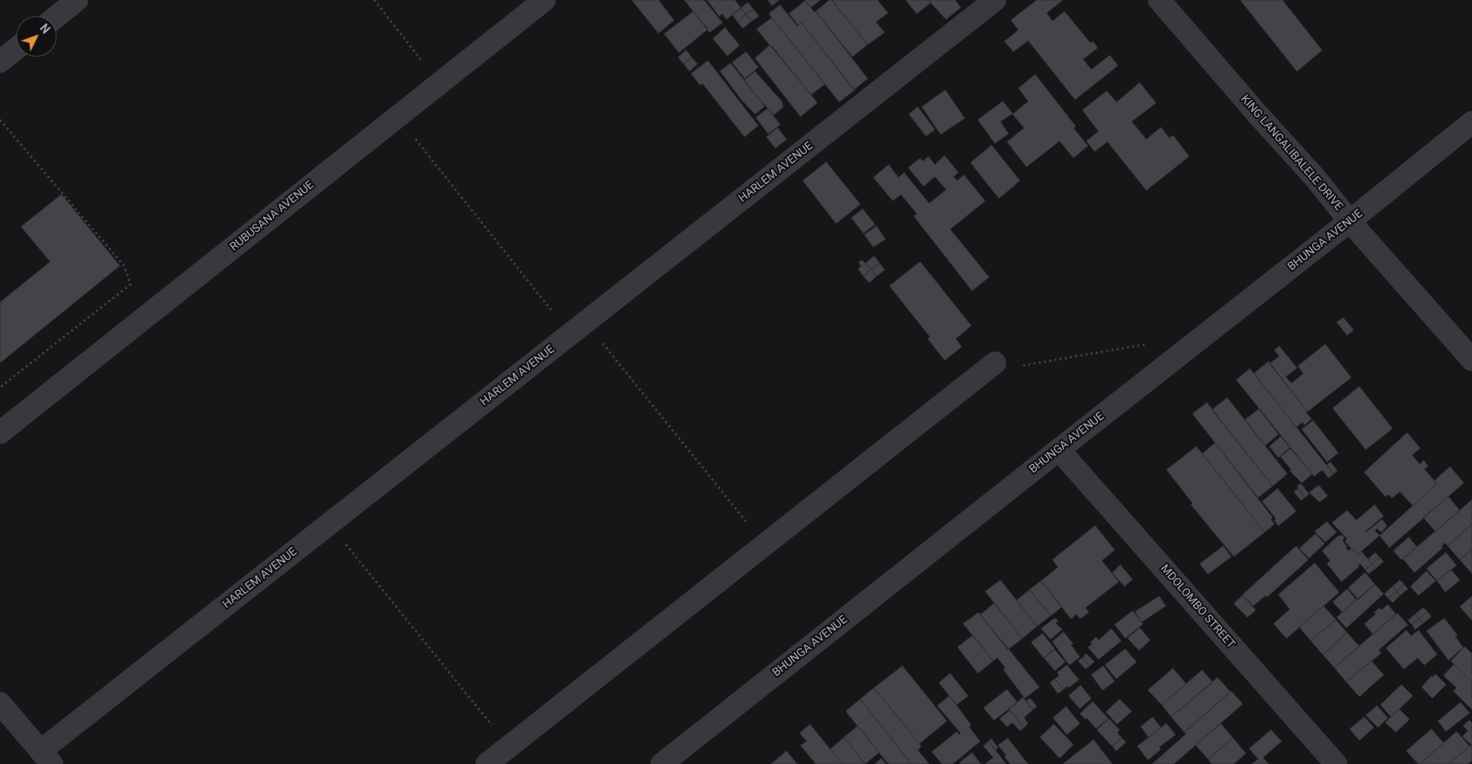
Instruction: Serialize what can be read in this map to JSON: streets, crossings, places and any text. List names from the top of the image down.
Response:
{
  "streets": {
    "street": [
      "KING LANGALIBALELE DRIVE",
      "HARLEM AVENUE",
      "RUBUSANA AVENUE",
      "BHUNGA AVENUE",
      "MDOLOMBO STREET"
    ]
  },
  "crossings": [
    ["KING LANGALIBALELE DRIVE", "BHUNGA AVENUE"],
    ["BHUNGA AVENUE", "MDOLOMBO STREET"]
  ],
  "north": "top right"
}
